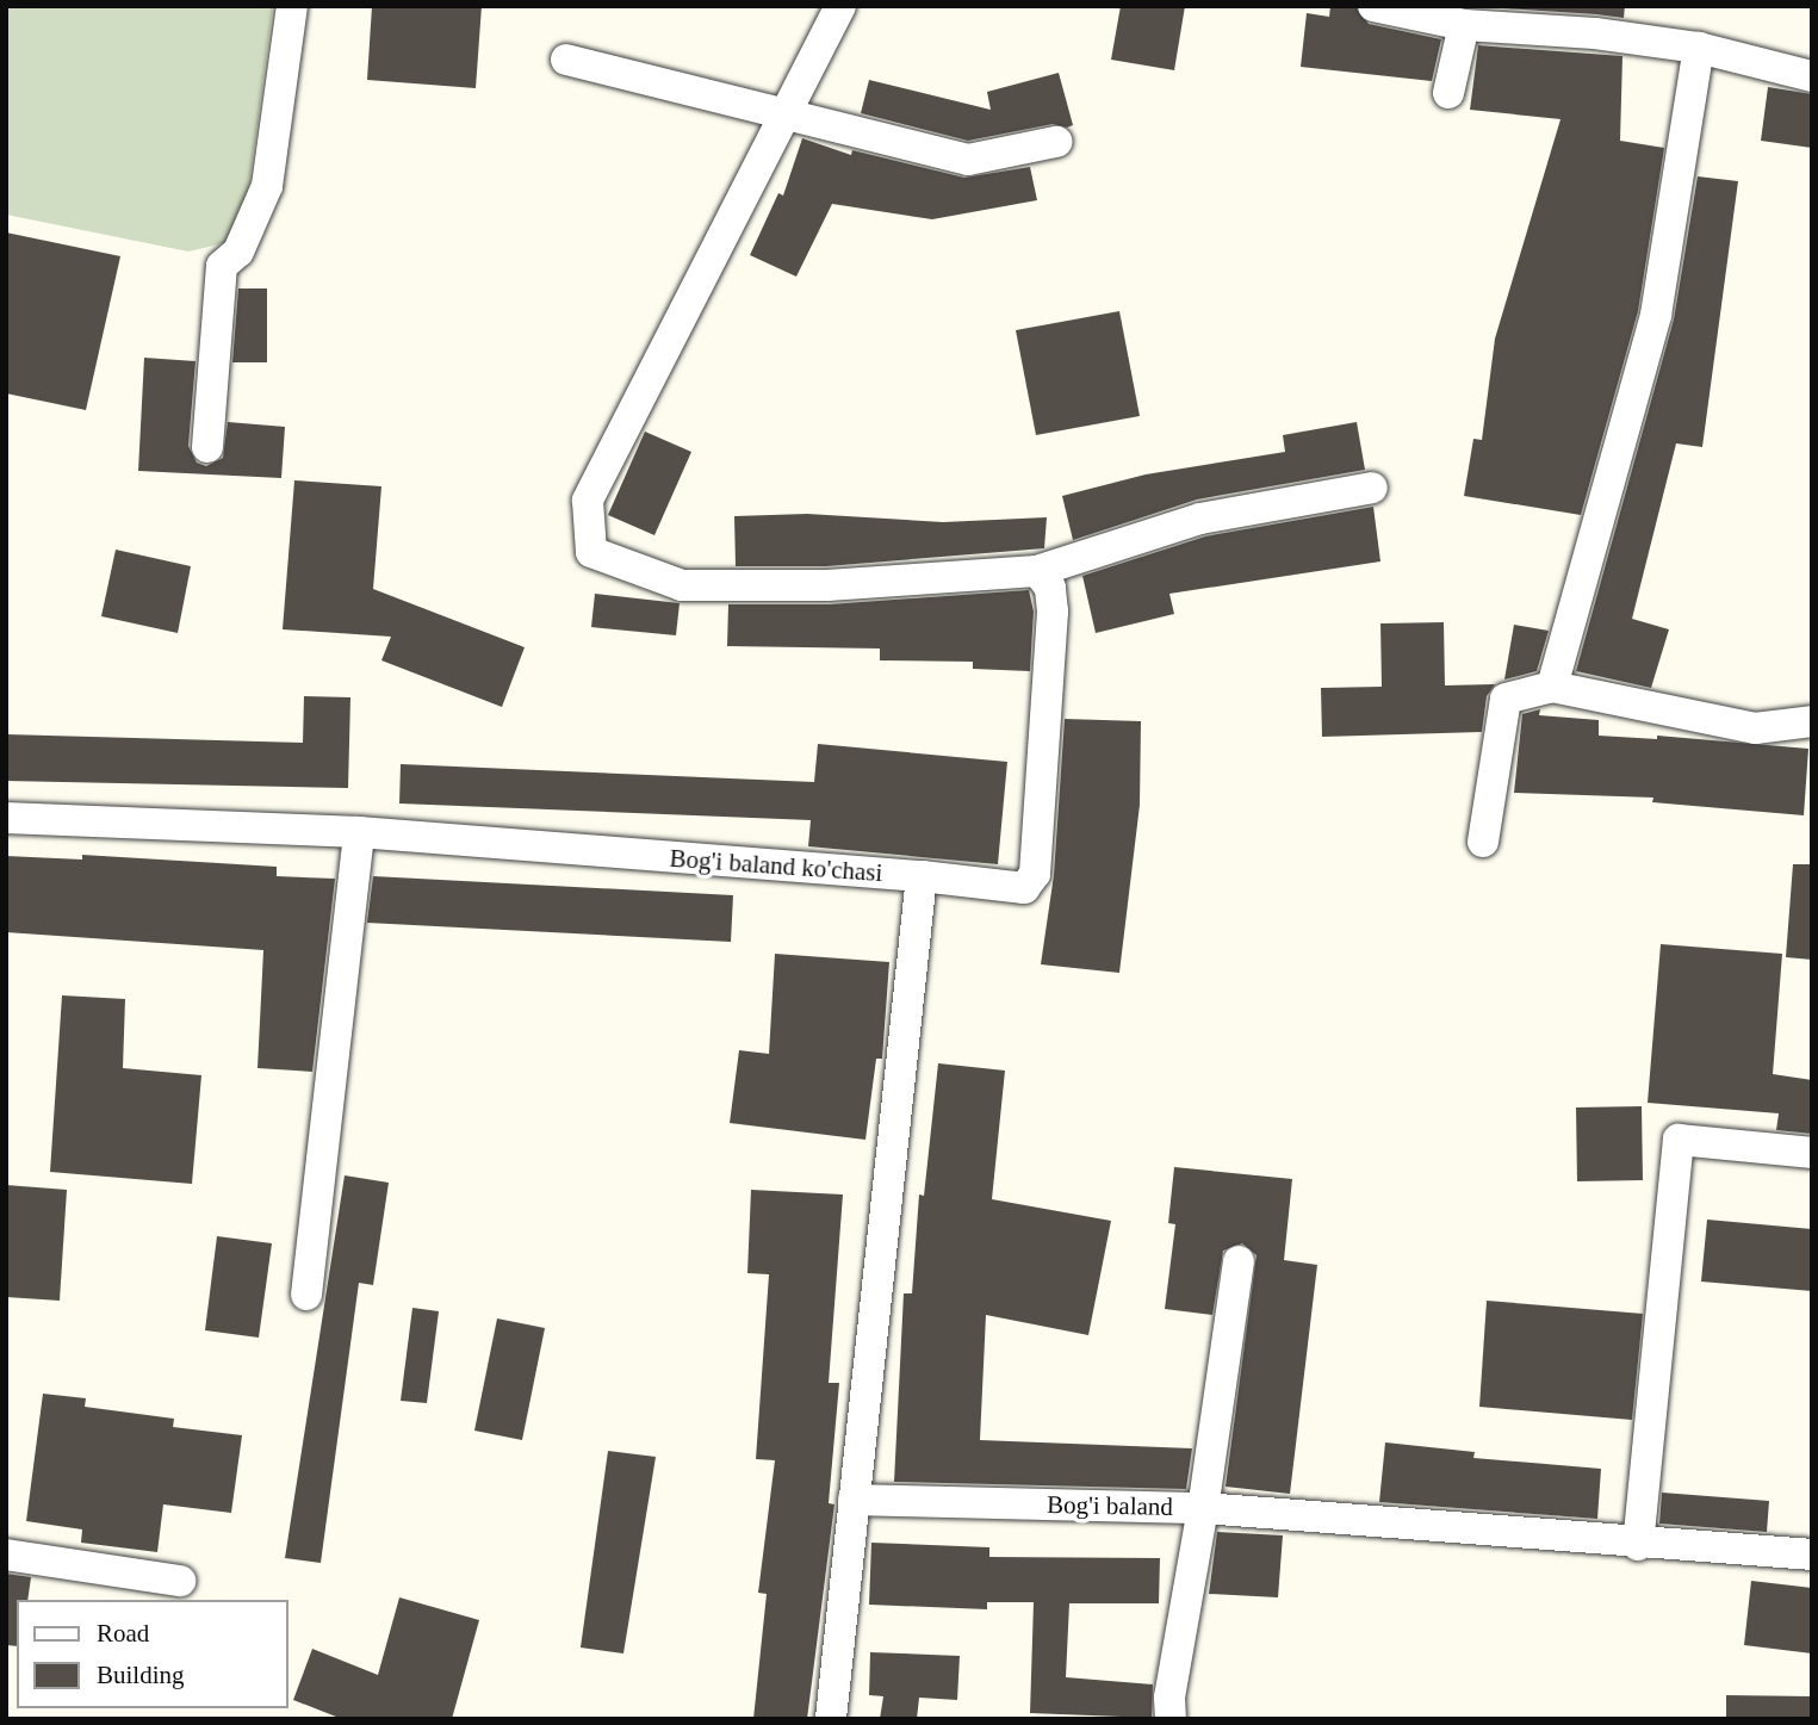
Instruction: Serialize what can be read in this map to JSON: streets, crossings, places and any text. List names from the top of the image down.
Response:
{
  "streets": {
    "street": ["Bog'i baland ko'chasi", "Bog'i baland"]
  },
  "legend": ["Road", "Building"]
}
